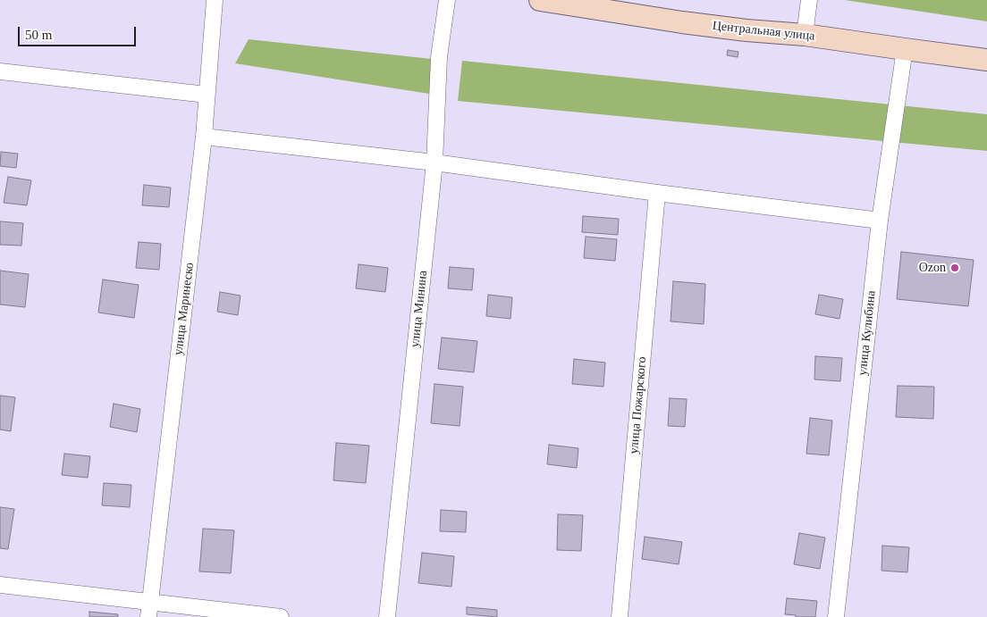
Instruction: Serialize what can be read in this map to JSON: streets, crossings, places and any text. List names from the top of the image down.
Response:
{
  "streets": {
    "main road": ["Центральная улица"],
    "street": [
      "улица Маринеско",
      "улица Минина",
      "улица Кулибина",
      "улица Пожарского"
    ]
  },
  "crossings": [
    ["Центральная улица", "улица Кулибина"]
  ],
  "places": ["Ozon"],
  "scale_bar": "50 m"
}
